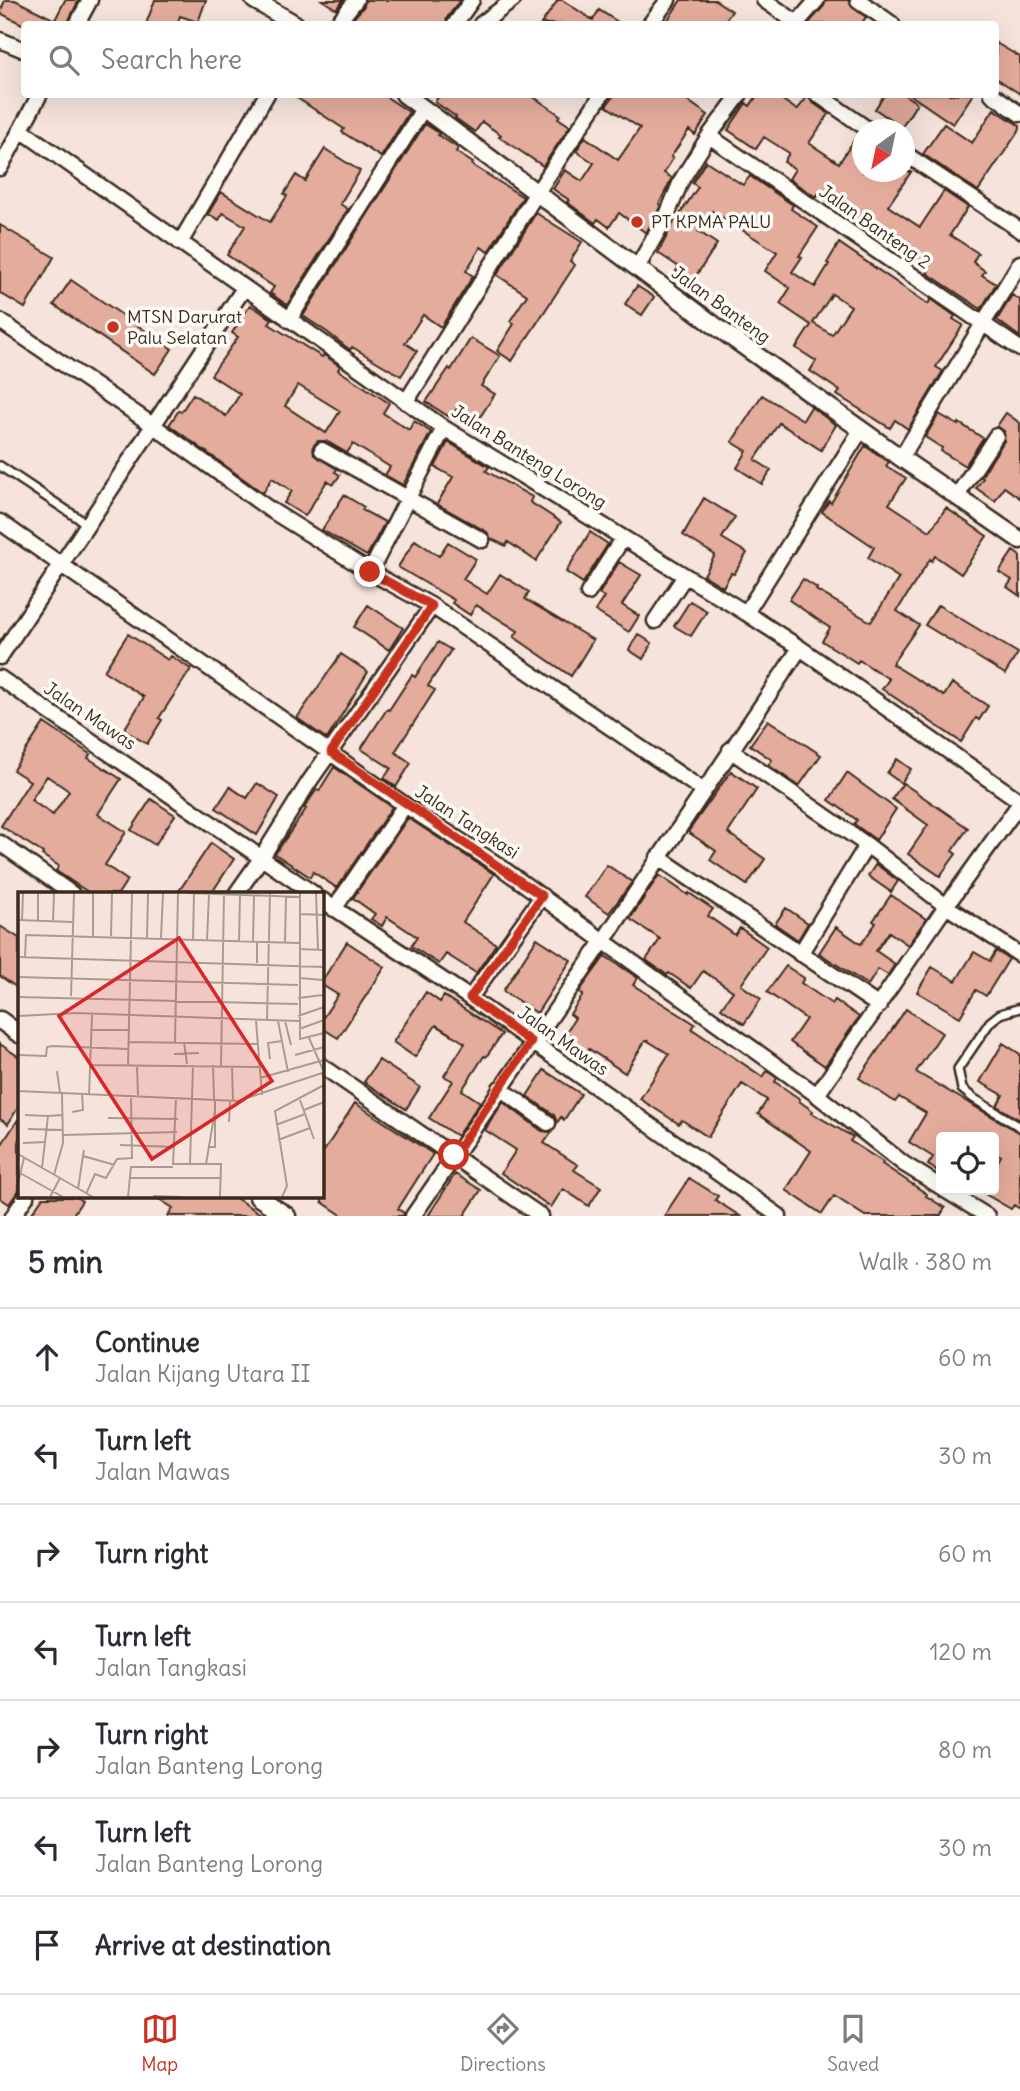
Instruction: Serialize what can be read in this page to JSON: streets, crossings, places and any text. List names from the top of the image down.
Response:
{
  "streets": {
    "street": [
      "Jalan Banteng 2",
      "Jalan Banteng",
      "Jalan Banteng Lorong",
      "Jalan Mawas",
      "Jalan Tangkasi"
    ]
  },
  "crossings": [
    ["Jalan Banteng Lorong", "Jalan Tangkasi"]
  ],
  "places": ["PT KPMA PALU", "MTSN Darurat Palu Selatan"],
  "north": "bottom left",
  "page": {
    "search": "Search here",
    "heading": ["5 min", "Walk · 380 m"],
    "list": [
      ["Continue", "Jalan Kijang Utara II", "60 m"],
      ["Turn left", "Jalan Mawas", "30 m"],
      ["Turn right", "60 m"],
      ["Turn left", "Jalan Tangkasi", "120 m"],
      ["Turn right", "Jalan Banteng Lorong", "80 m"],
      ["Turn left", "Jalan Banteng Lorong", "30 m"],
      "Arrive at destination"
    ],
    "nav": ["Map", "Directions", "Saved"]
  }
}
